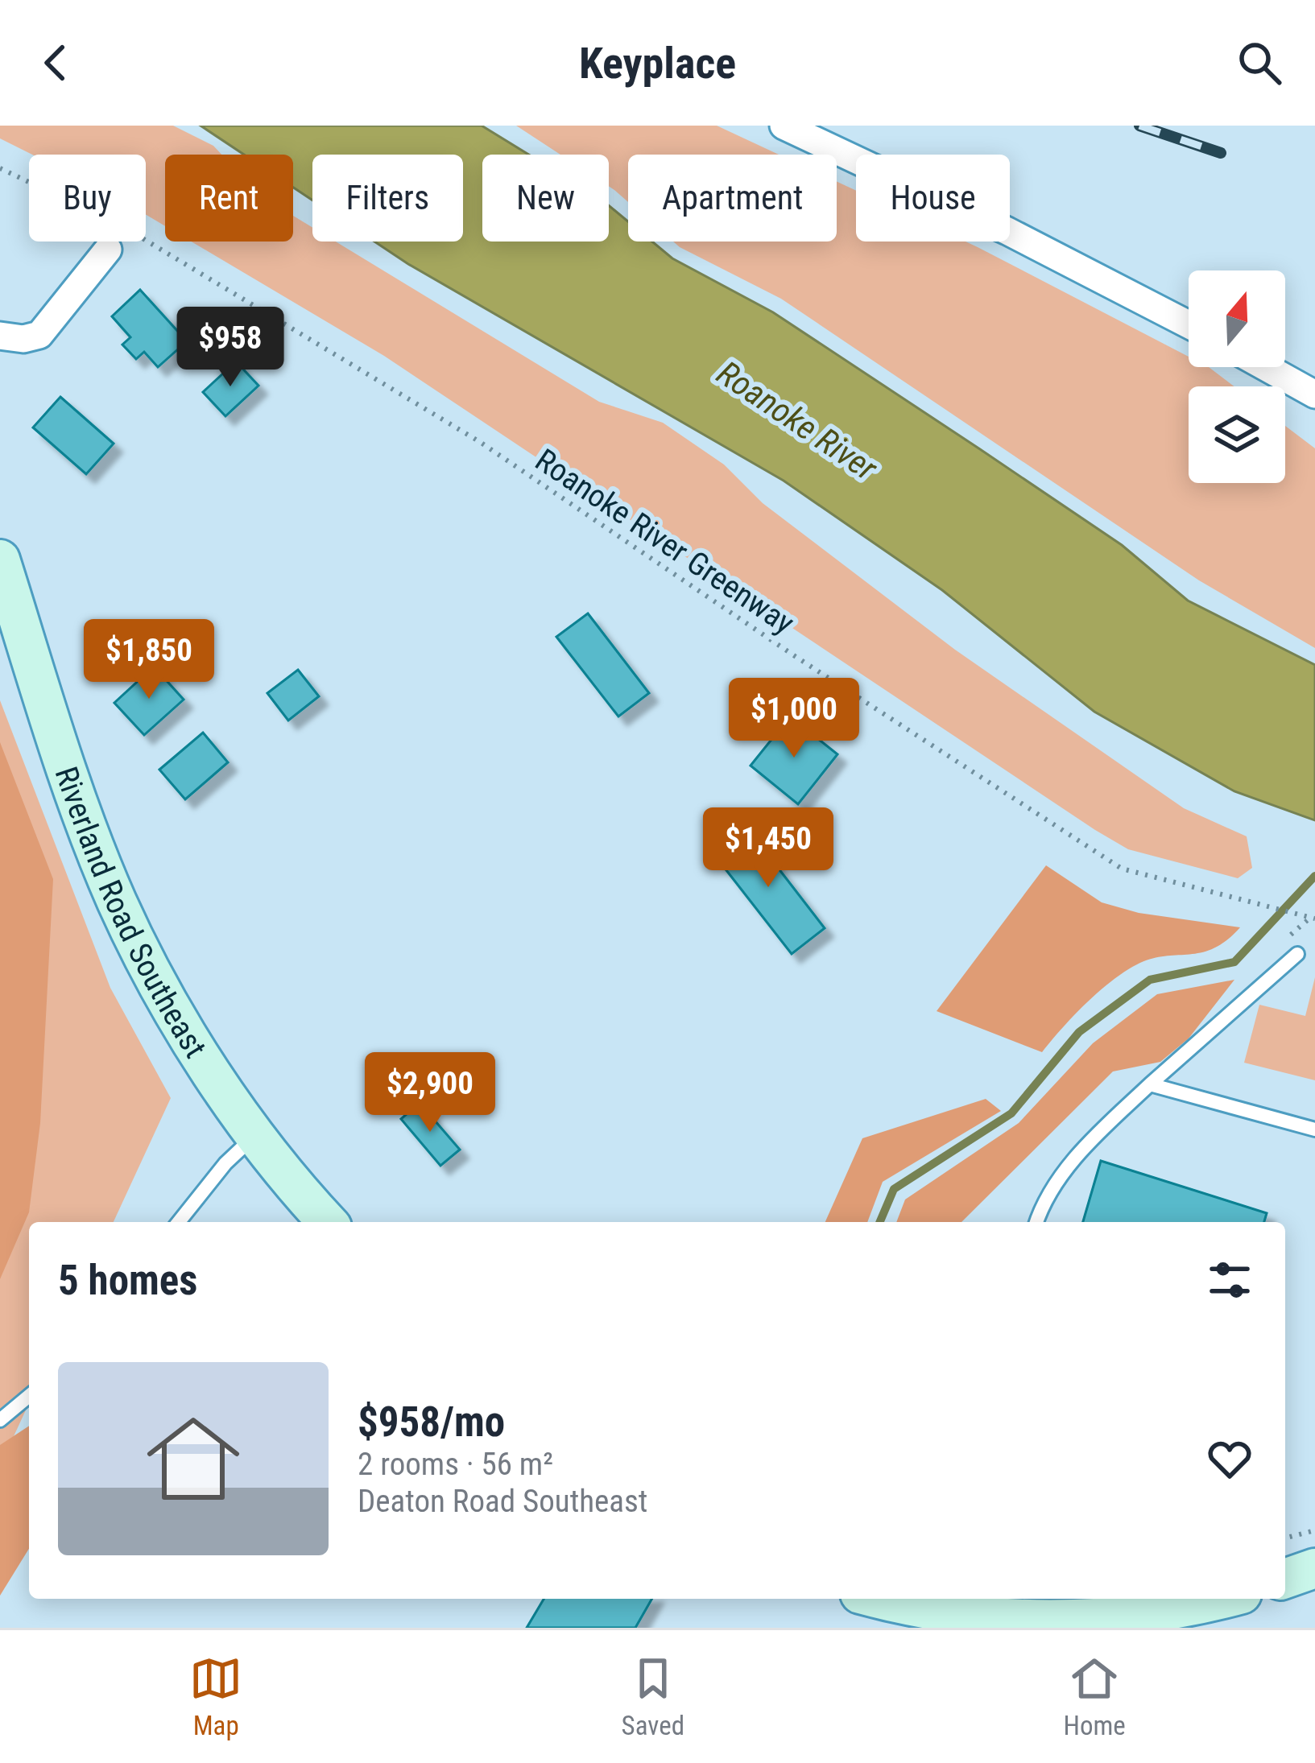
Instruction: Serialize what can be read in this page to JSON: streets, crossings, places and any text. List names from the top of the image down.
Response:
{
  "streets": {
    "main road": ["Riverland Road Southeast"],
    "path": ["Roanoke River Greenway"]
  },
  "water": ["Roanoke River"],
  "north": "top",
  "page": {
    "header": "Keyplace",
    "chip": [
      "Buy",
      "Rent",
      "Filters",
      "New",
      "Apartment",
      "House"
    ],
    "price": [
      "$958",
      "$1,850",
      "$1,000",
      "$1,450",
      "$2,900"
    ],
    "heading": "5 homes",
    "list": [
      {
        "name": "$958/mo",
        "note": "2 rooms · 56 m² · Deaton Road Southeast"
      }
    ],
    "tabs": ["Map", "Saved", "Home"]
  }
}
